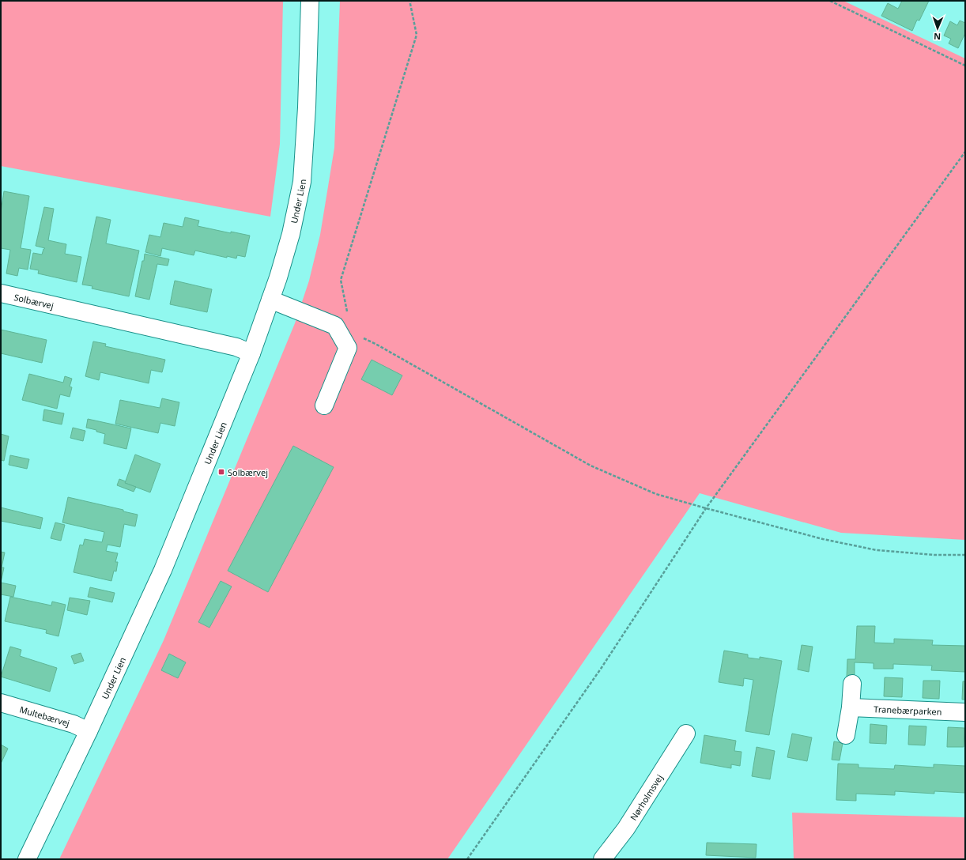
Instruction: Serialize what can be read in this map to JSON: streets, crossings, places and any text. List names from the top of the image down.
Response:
{
  "streets": {
    "street": [
      "Under Lien",
      "Solbærvej",
      "Tranebærparken",
      "Multebærvej",
      "Nørholmsvej"
    ]
  },
  "crossings": [
    ["Under Lien", "Solbærvej"],
    ["Under Lien", "Multebærvej"]
  ],
  "places": {
    "transit": ["Solbærvej"]
  },
  "north": "bottom"
}
